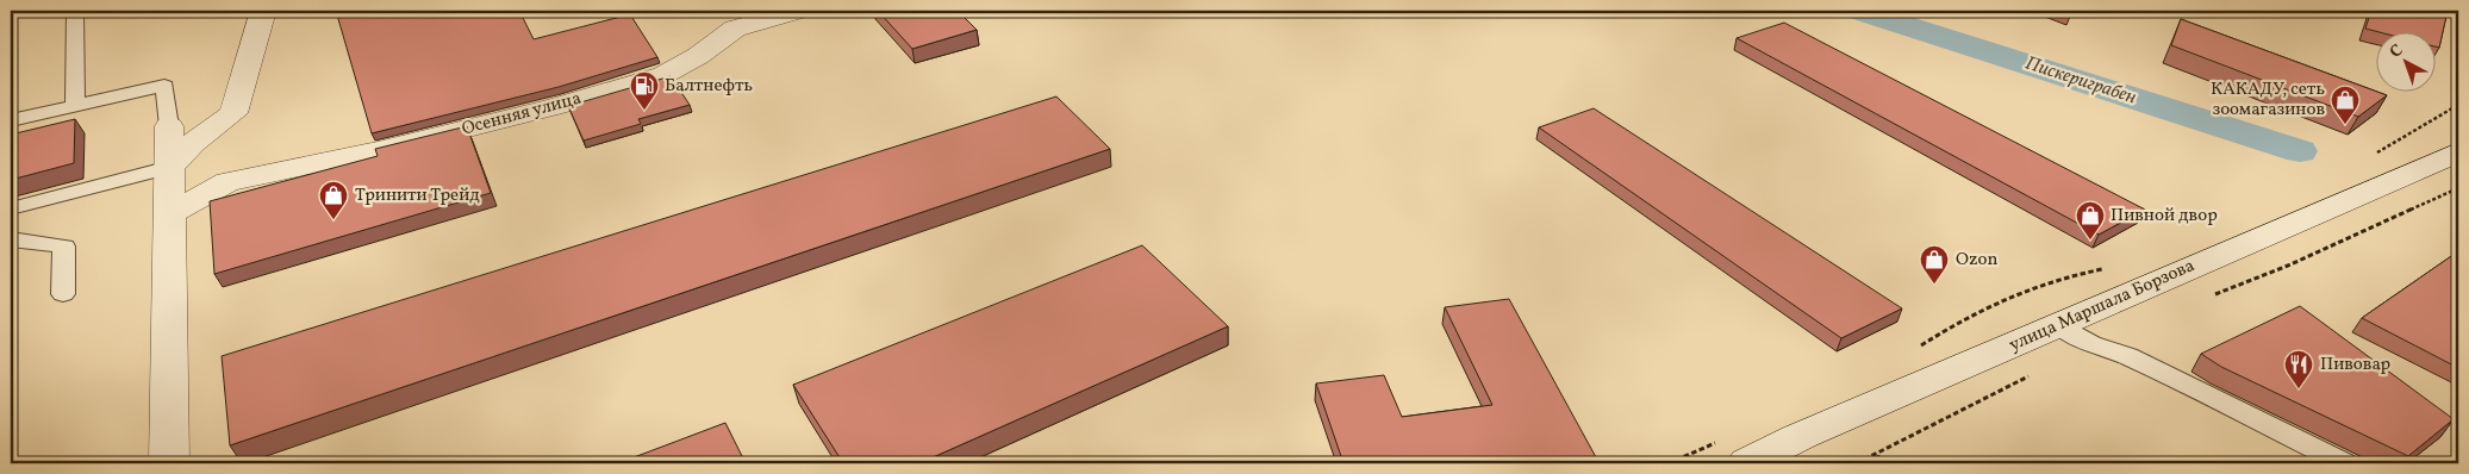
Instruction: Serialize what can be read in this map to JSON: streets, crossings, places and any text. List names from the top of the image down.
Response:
{
  "streets": {
    "street": ["Осенняя улица", "улица Маршала Борзова"]
  },
  "water": ["Пискериграбен"],
  "places": {
    "fuel station": ["Балтнефть"],
    "shop": [
      "КАКАДУ, сеть зоомагазинов",
      "Тринити Трейд",
      "Пивной двор",
      "Ozon"
    ],
    "restaurant": ["Пивовар"]
  },
  "north": "top left"
}
